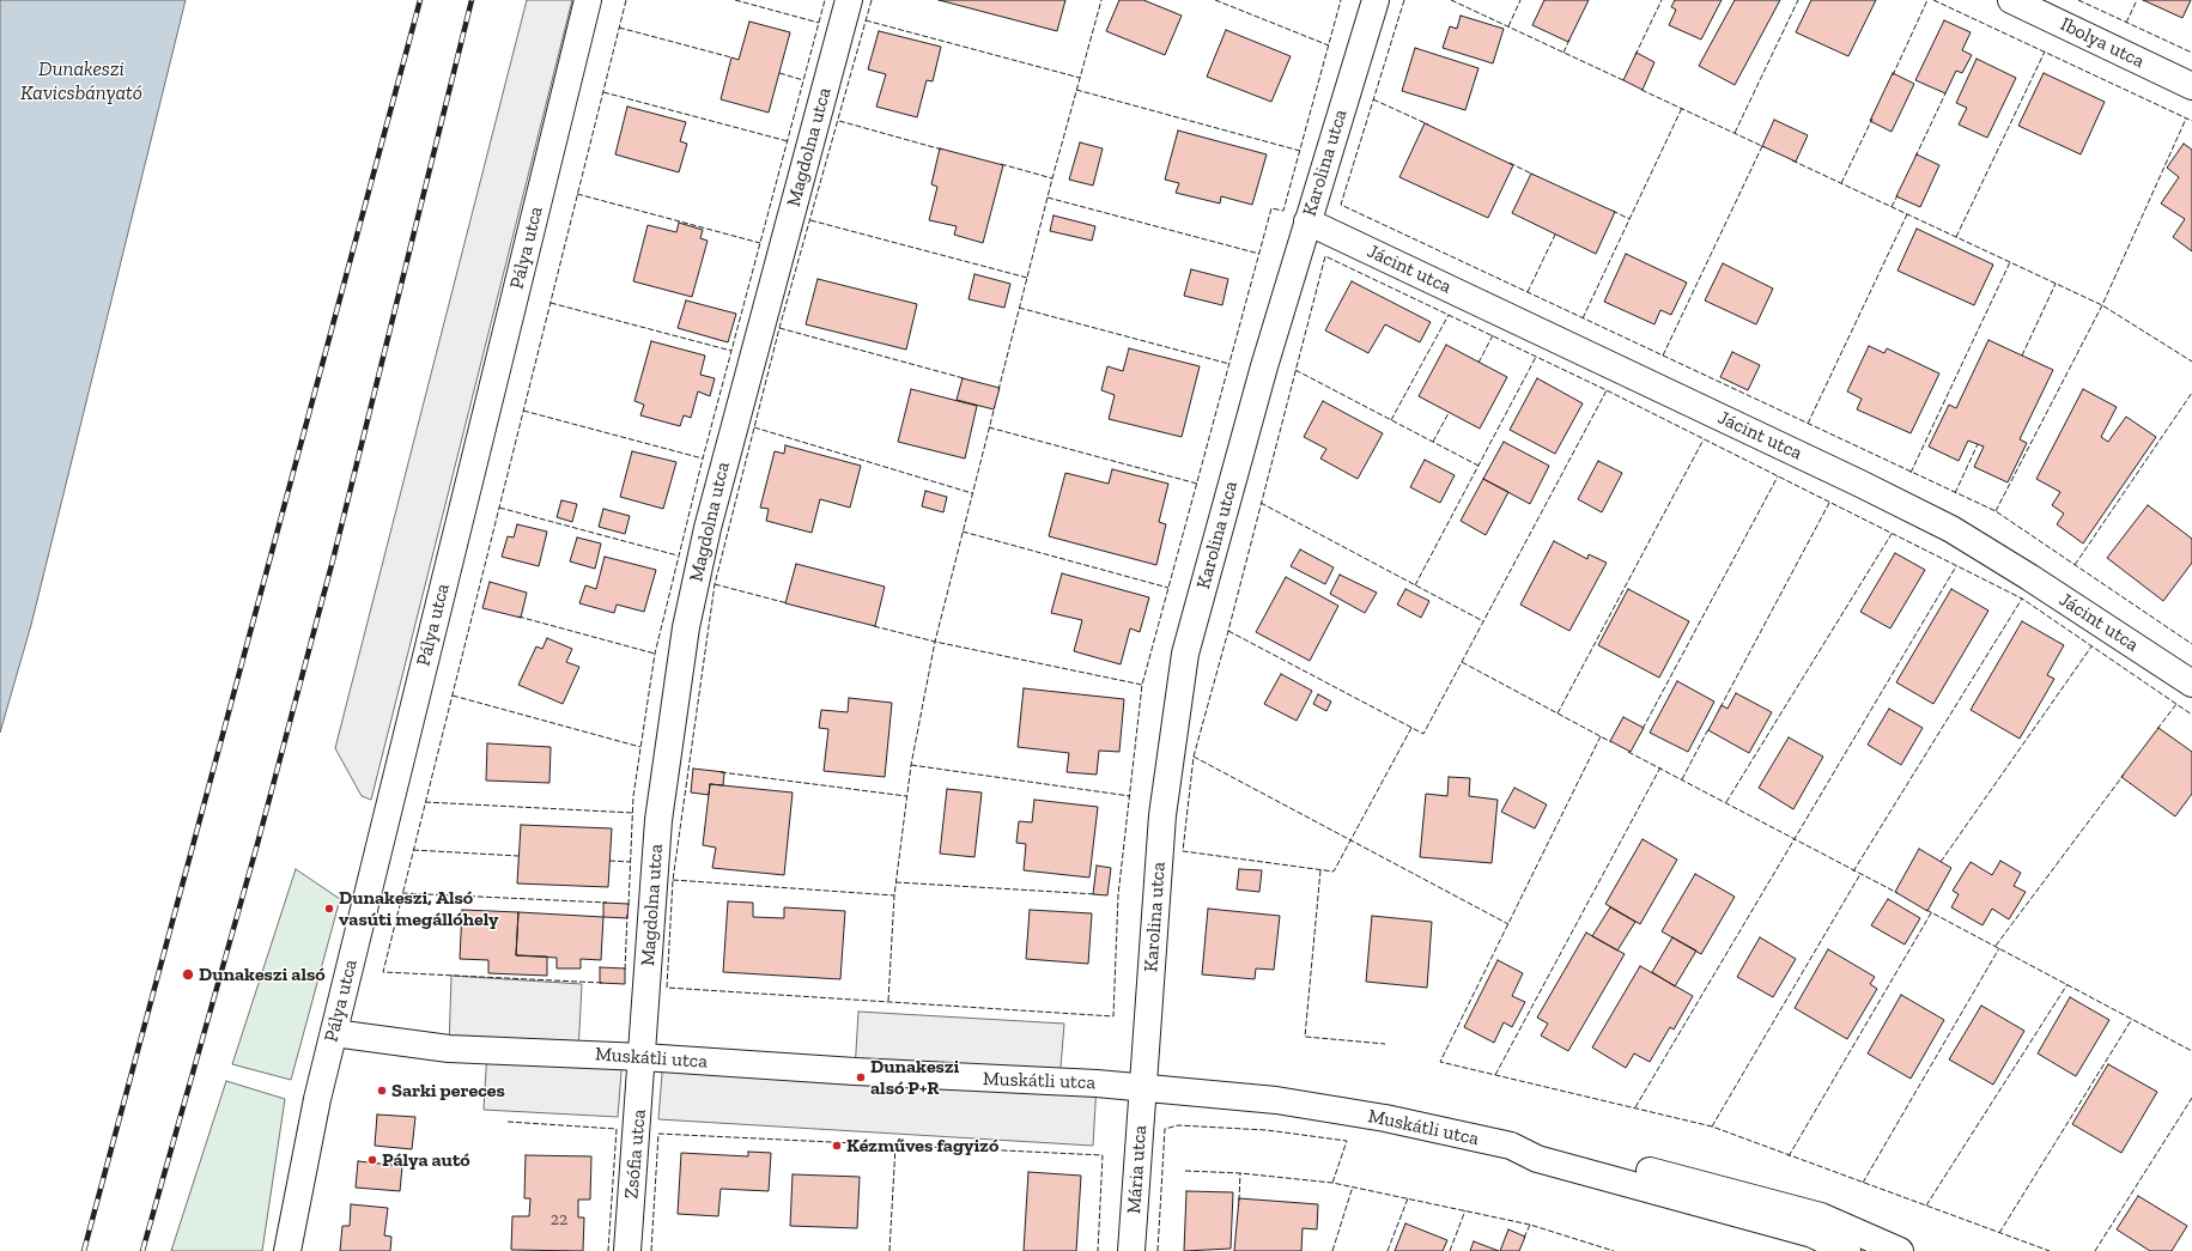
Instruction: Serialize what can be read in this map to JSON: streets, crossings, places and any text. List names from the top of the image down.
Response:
{
  "streets": {
    "street": [
      "Ibolya utca",
      "Magdolna utca",
      "Karolina utca",
      "Pálya utca",
      "Jácint utca",
      "Muskátli utca",
      "Zsófia utca",
      "Mária utca"
    ]
  },
  "crossings": [
    ["Magdolna utca", "Muskátli utca"],
    ["Magdolna utca", "Zsófia utca"],
    ["Karolina utca", "Jácint utca"],
    ["Karolina utca", "Muskátli utca"],
    ["Karolina utca", "Mária utca"],
    ["Pálya utca", "Muskátli utca"],
    ["Muskátli utca", "Zsófia utca"],
    ["Muskátli utca", "Mária utca"]
  ],
  "water": ["Dunakeszi Kavicsbányató"],
  "places": [
    "Dunakeszi, Alsó vasúti megállóhely",
    "Dunakeszi alsó",
    "Dunakeszi alsó P+R",
    "Sarki pereces",
    "Kézműves fagyizó",
    "Pálya autó"
  ],
  "house_numbers": ["22"]
}
